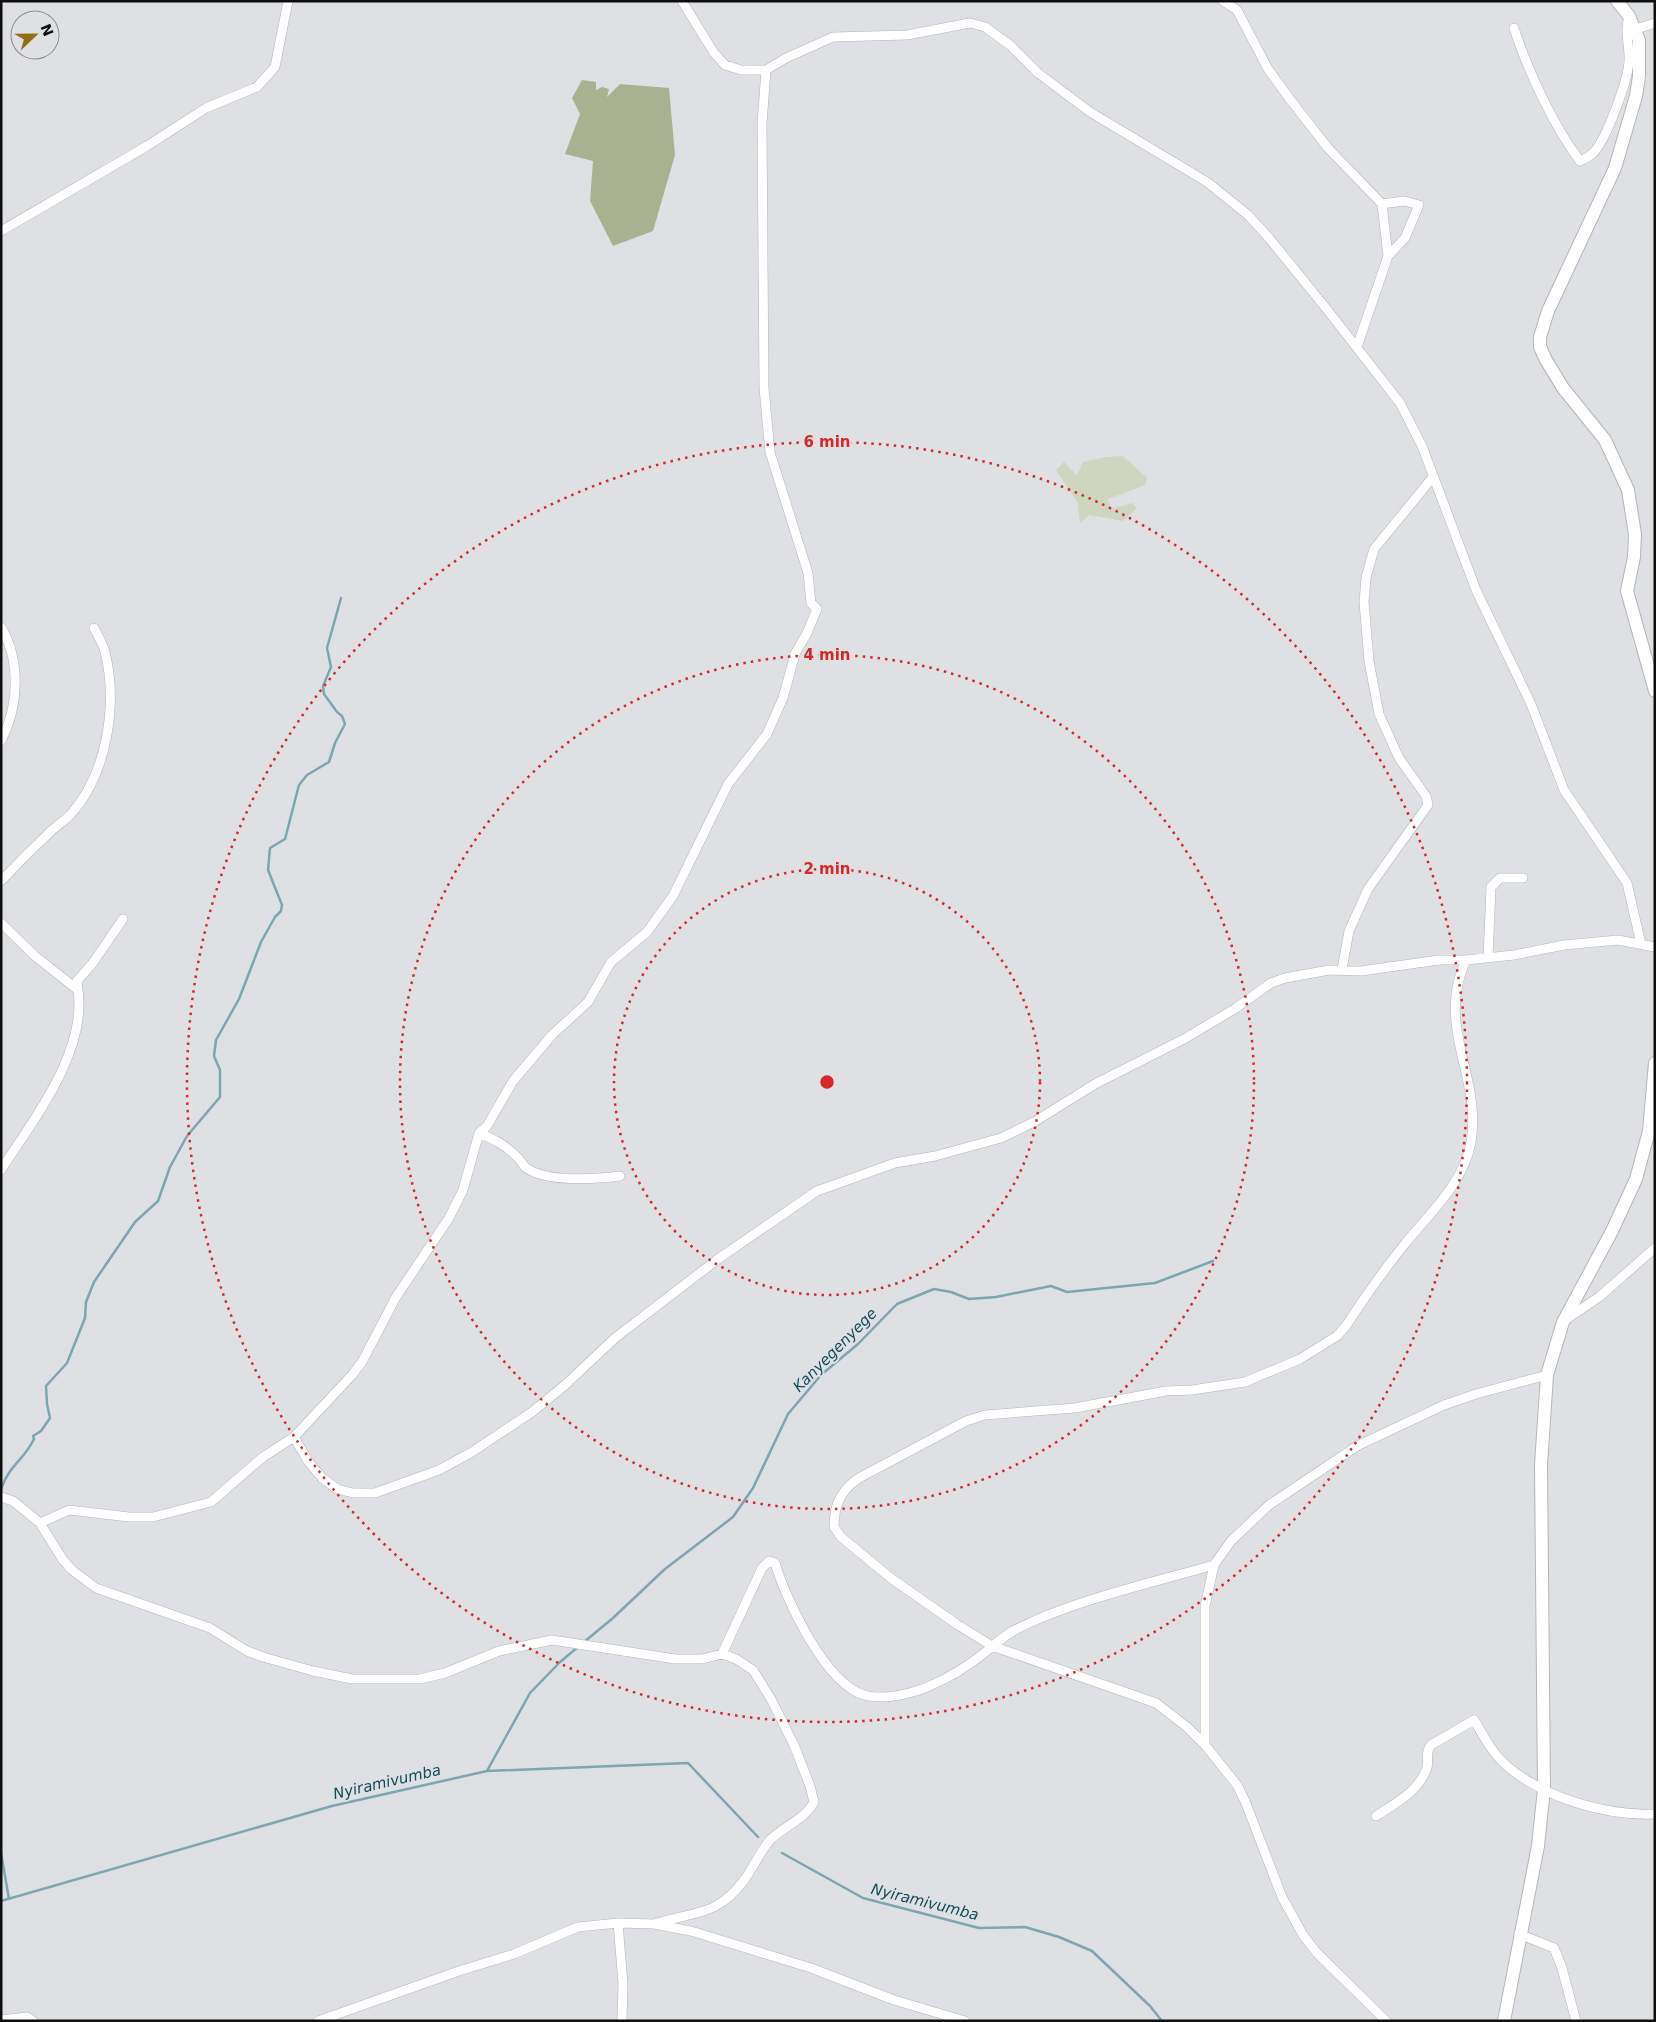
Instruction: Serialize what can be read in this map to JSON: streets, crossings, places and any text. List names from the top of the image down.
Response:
{
  "water": ["Kanyegenyege", "Nyiramivumba"],
  "north": "right",
  "rings": ["6 min", "4 min", "2 min"]
}
